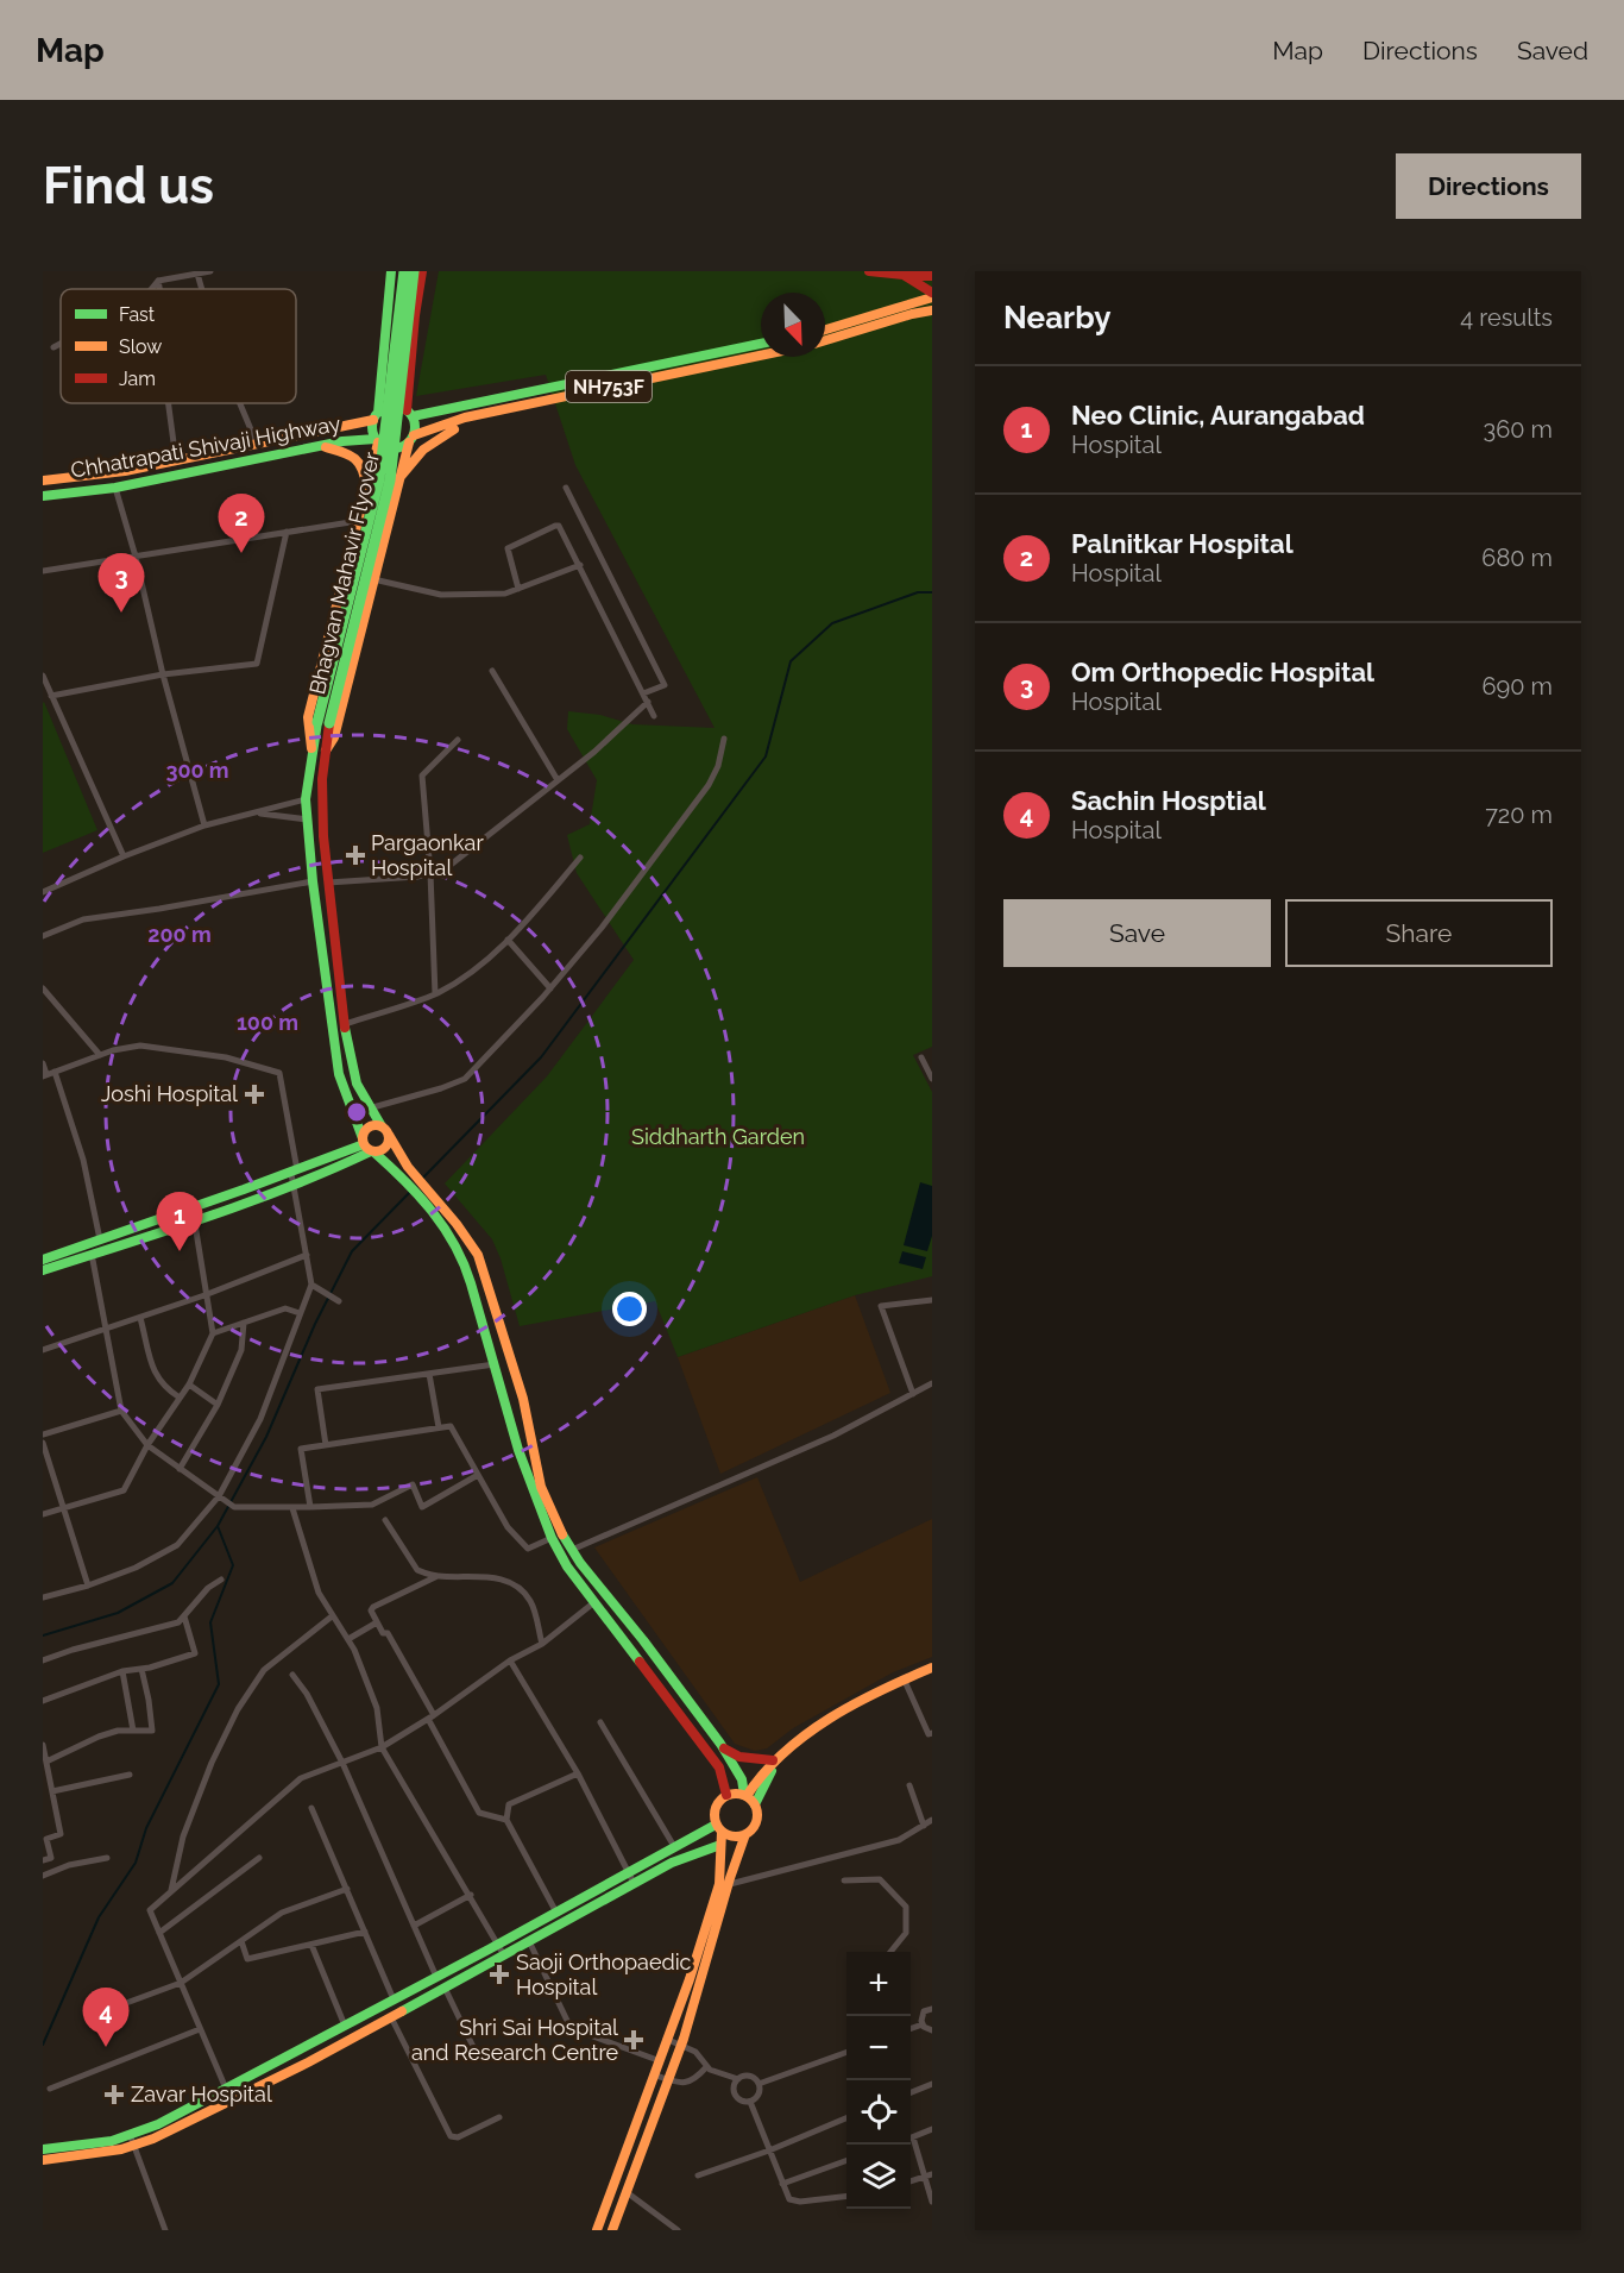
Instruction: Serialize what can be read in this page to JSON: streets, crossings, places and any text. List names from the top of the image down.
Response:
{
  "streets": {
    "main road": ["NH753F", "Chhatrapati Shivaji Highway", "Bhagvan Mahavir Flyover"]
  },
  "crossings": [
    ["NH753F", "Chhatrapati Shivaji Highway"]
  ],
  "parks": ["Siddharth Garden"],
  "places": {
    "health": [
      "Pargaonkar Hospital",
      "Joshi Hospital",
      "Saoji Orthopaedic Hospital",
      "Shri Sai Hospital and Research Centre",
      "Zavar Hospital"
    ]
  },
  "legend": ["Fast", "Slow", "Jam"],
  "north": "bottom right",
  "page": {
    "header": "Map",
    "nav": ["Map", "Directions", "Saved"],
    "buttons": [
      "Directions",
      ["Save", "Share"]
    ],
    "title": "Find us",
    "heading": ["Nearby", "4 results"],
    "list": [
      {
        "mark": "1",
        "name": "Neo Clinic, Aurangabad",
        "note": "Hospital",
        "value": "360 m"
      },
      {
        "mark": "2",
        "name": "Palnitkar Hospital",
        "note": "Hospital",
        "value": "680 m"
      },
      {
        "mark": "3",
        "name": "Om Orthopedic Hospital",
        "note": "Hospital",
        "value": "690 m"
      },
      {
        "mark": "4",
        "name": "Sachin Hosptial",
        "note": "Hospital",
        "value": "720 m"
      }
    ],
    "pins": [
      "2",
      "3",
      "1",
      "4"
    ],
    "map_buttons": ["+", "−"]
  },
  "rings": ["300 m", "200 m", "100 m"]
}
